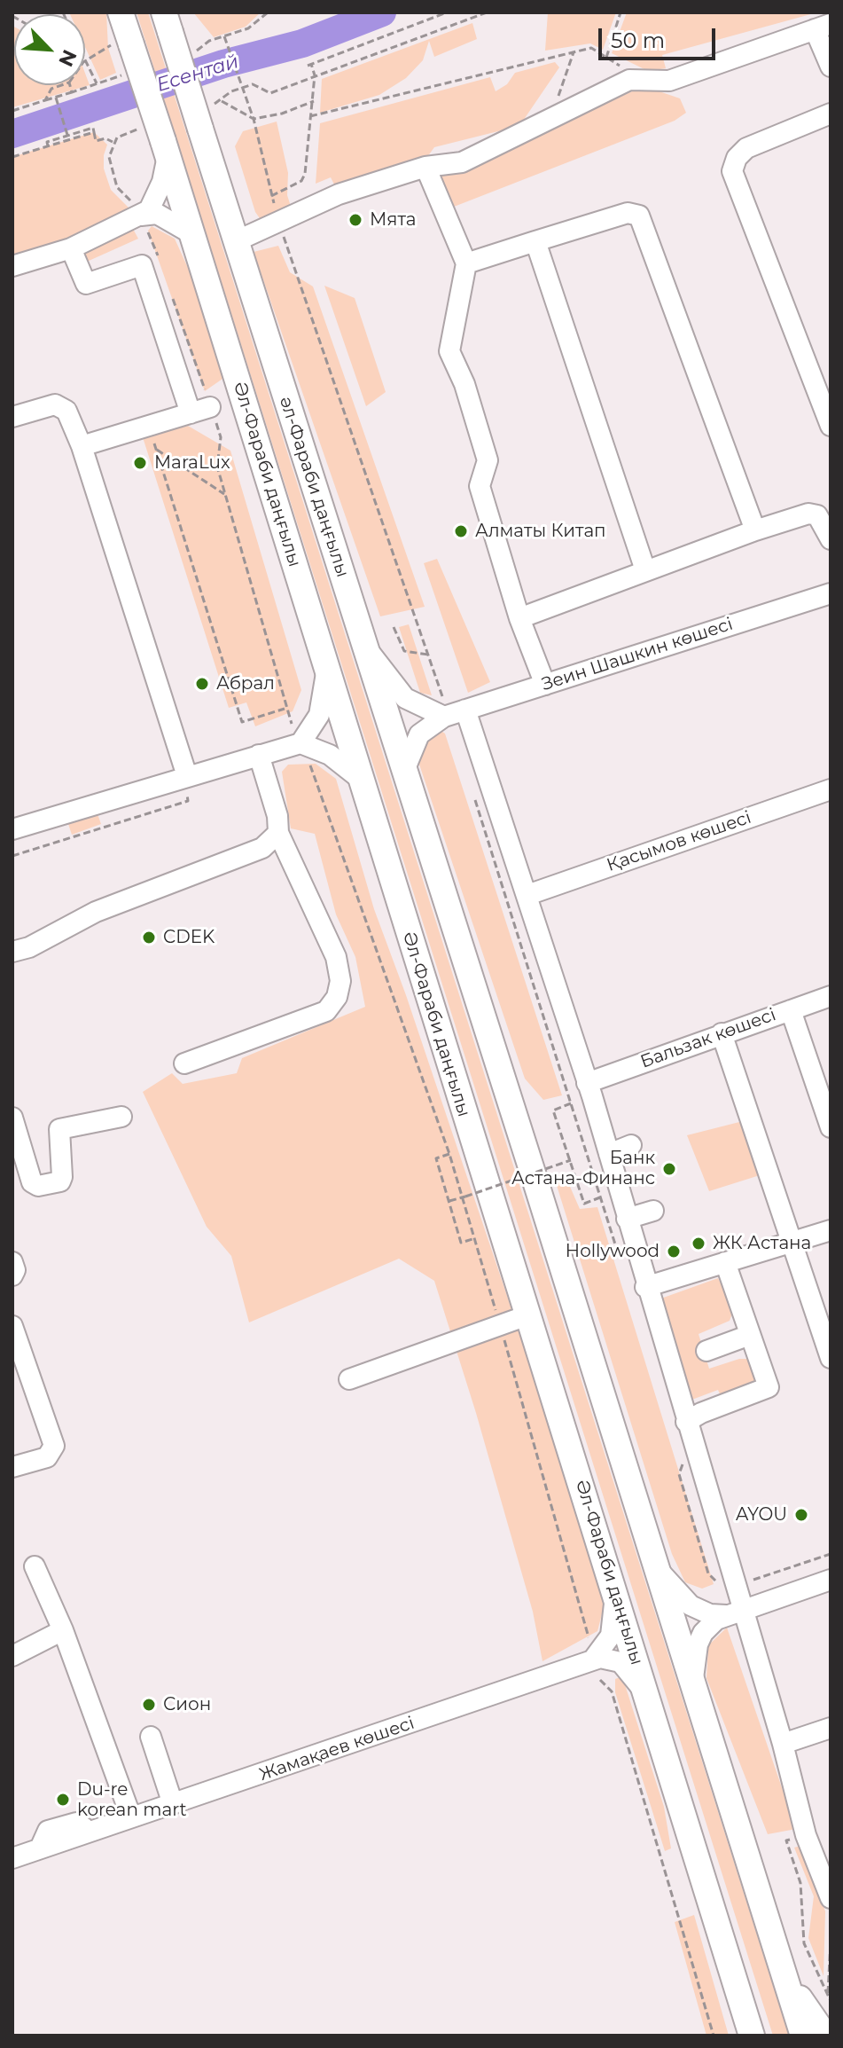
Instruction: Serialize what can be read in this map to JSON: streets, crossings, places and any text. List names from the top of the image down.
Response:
{
  "streets": {
    "main road": ["Әл-Фараби даңғылы", "әл-Фараби даңғылы"],
    "street": [
      "Зеин Шашкин көшесі",
      "Қасымов көшесі",
      "Бальзак көшесі",
      "Жамақаев көшесі"
    ]
  },
  "crossings": [
    ["әл-Фараби даңғылы", "Зеин Шашкин көшесі"]
  ],
  "water": ["Есентай"],
  "places": [
    "Мята",
    "MaraLux",
    "Алматы Китап",
    "Абрал",
    "CDEK",
    "Банк Астана-Финанс",
    "ЖК Астана",
    "Hollywood",
    "AYOU",
    "Сион",
    "Du-re korean mart"
  ],
  "scale_bar": "50 m",
  "north": "bottom right"
}
